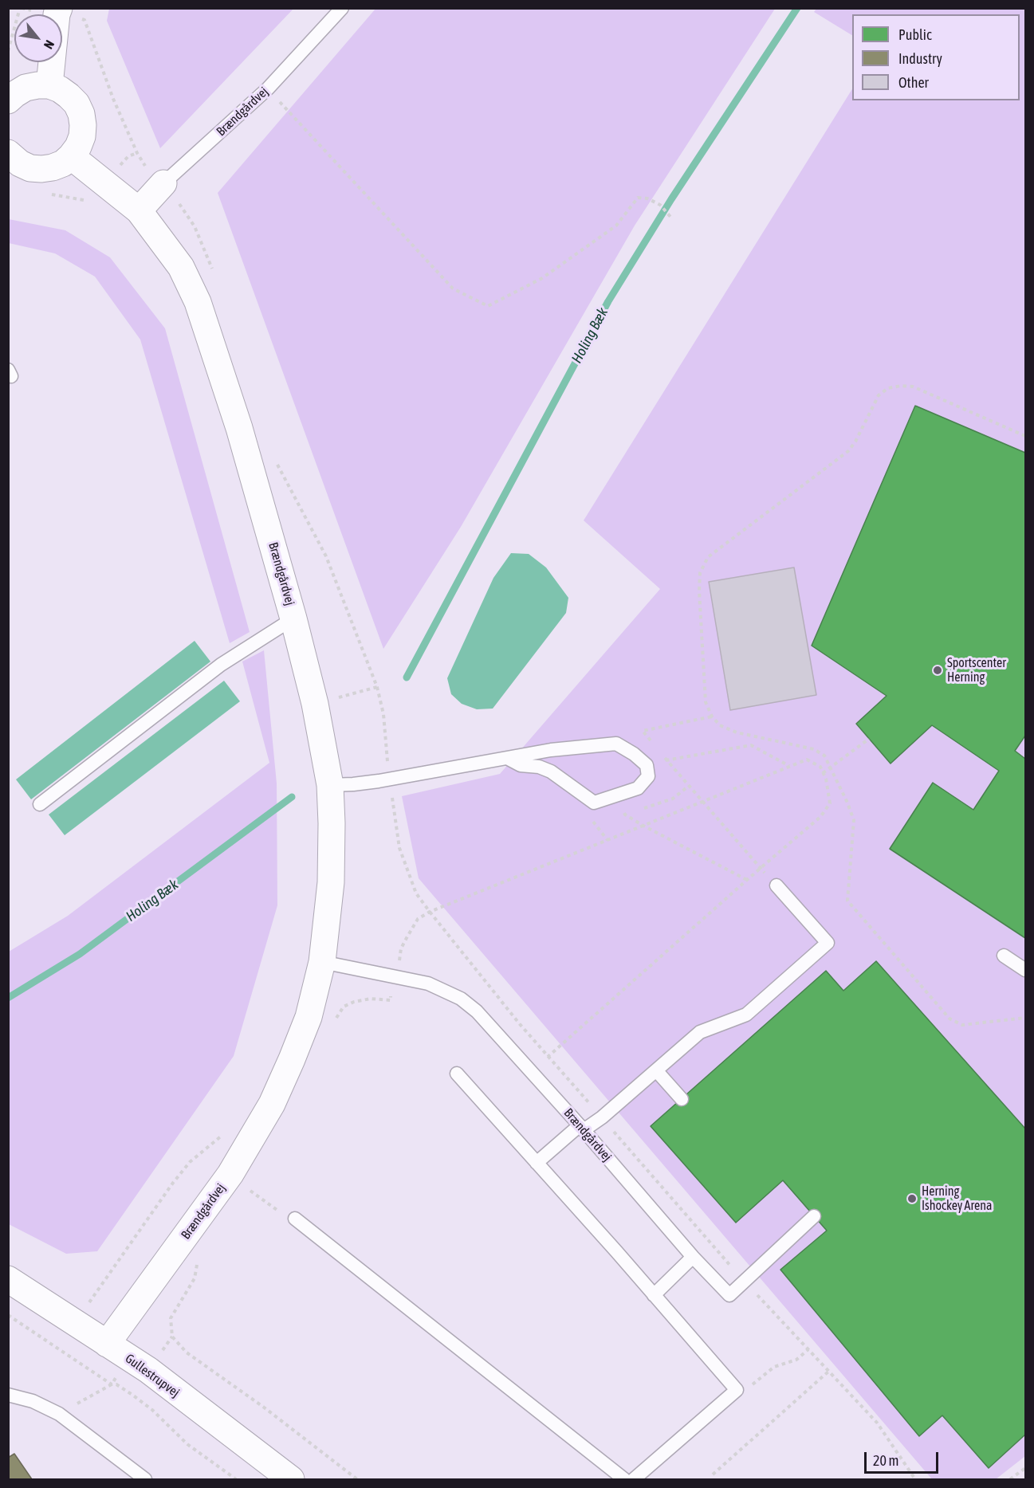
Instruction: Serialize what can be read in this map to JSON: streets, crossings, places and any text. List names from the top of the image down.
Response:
{
  "streets": {
    "street": ["Brændgårdvej", "Gullestrupvej"]
  },
  "crossings": [
    ["Brændgårdvej", "Gullestrupvej"]
  ],
  "water": ["Holing Bæk"],
  "places": ["Sportscenter Herning", "Herning Ishockey Arena"],
  "legend": ["Public", "Industry", "Other"],
  "scale_bar": "20 m",
  "north": "bottom right"
}
